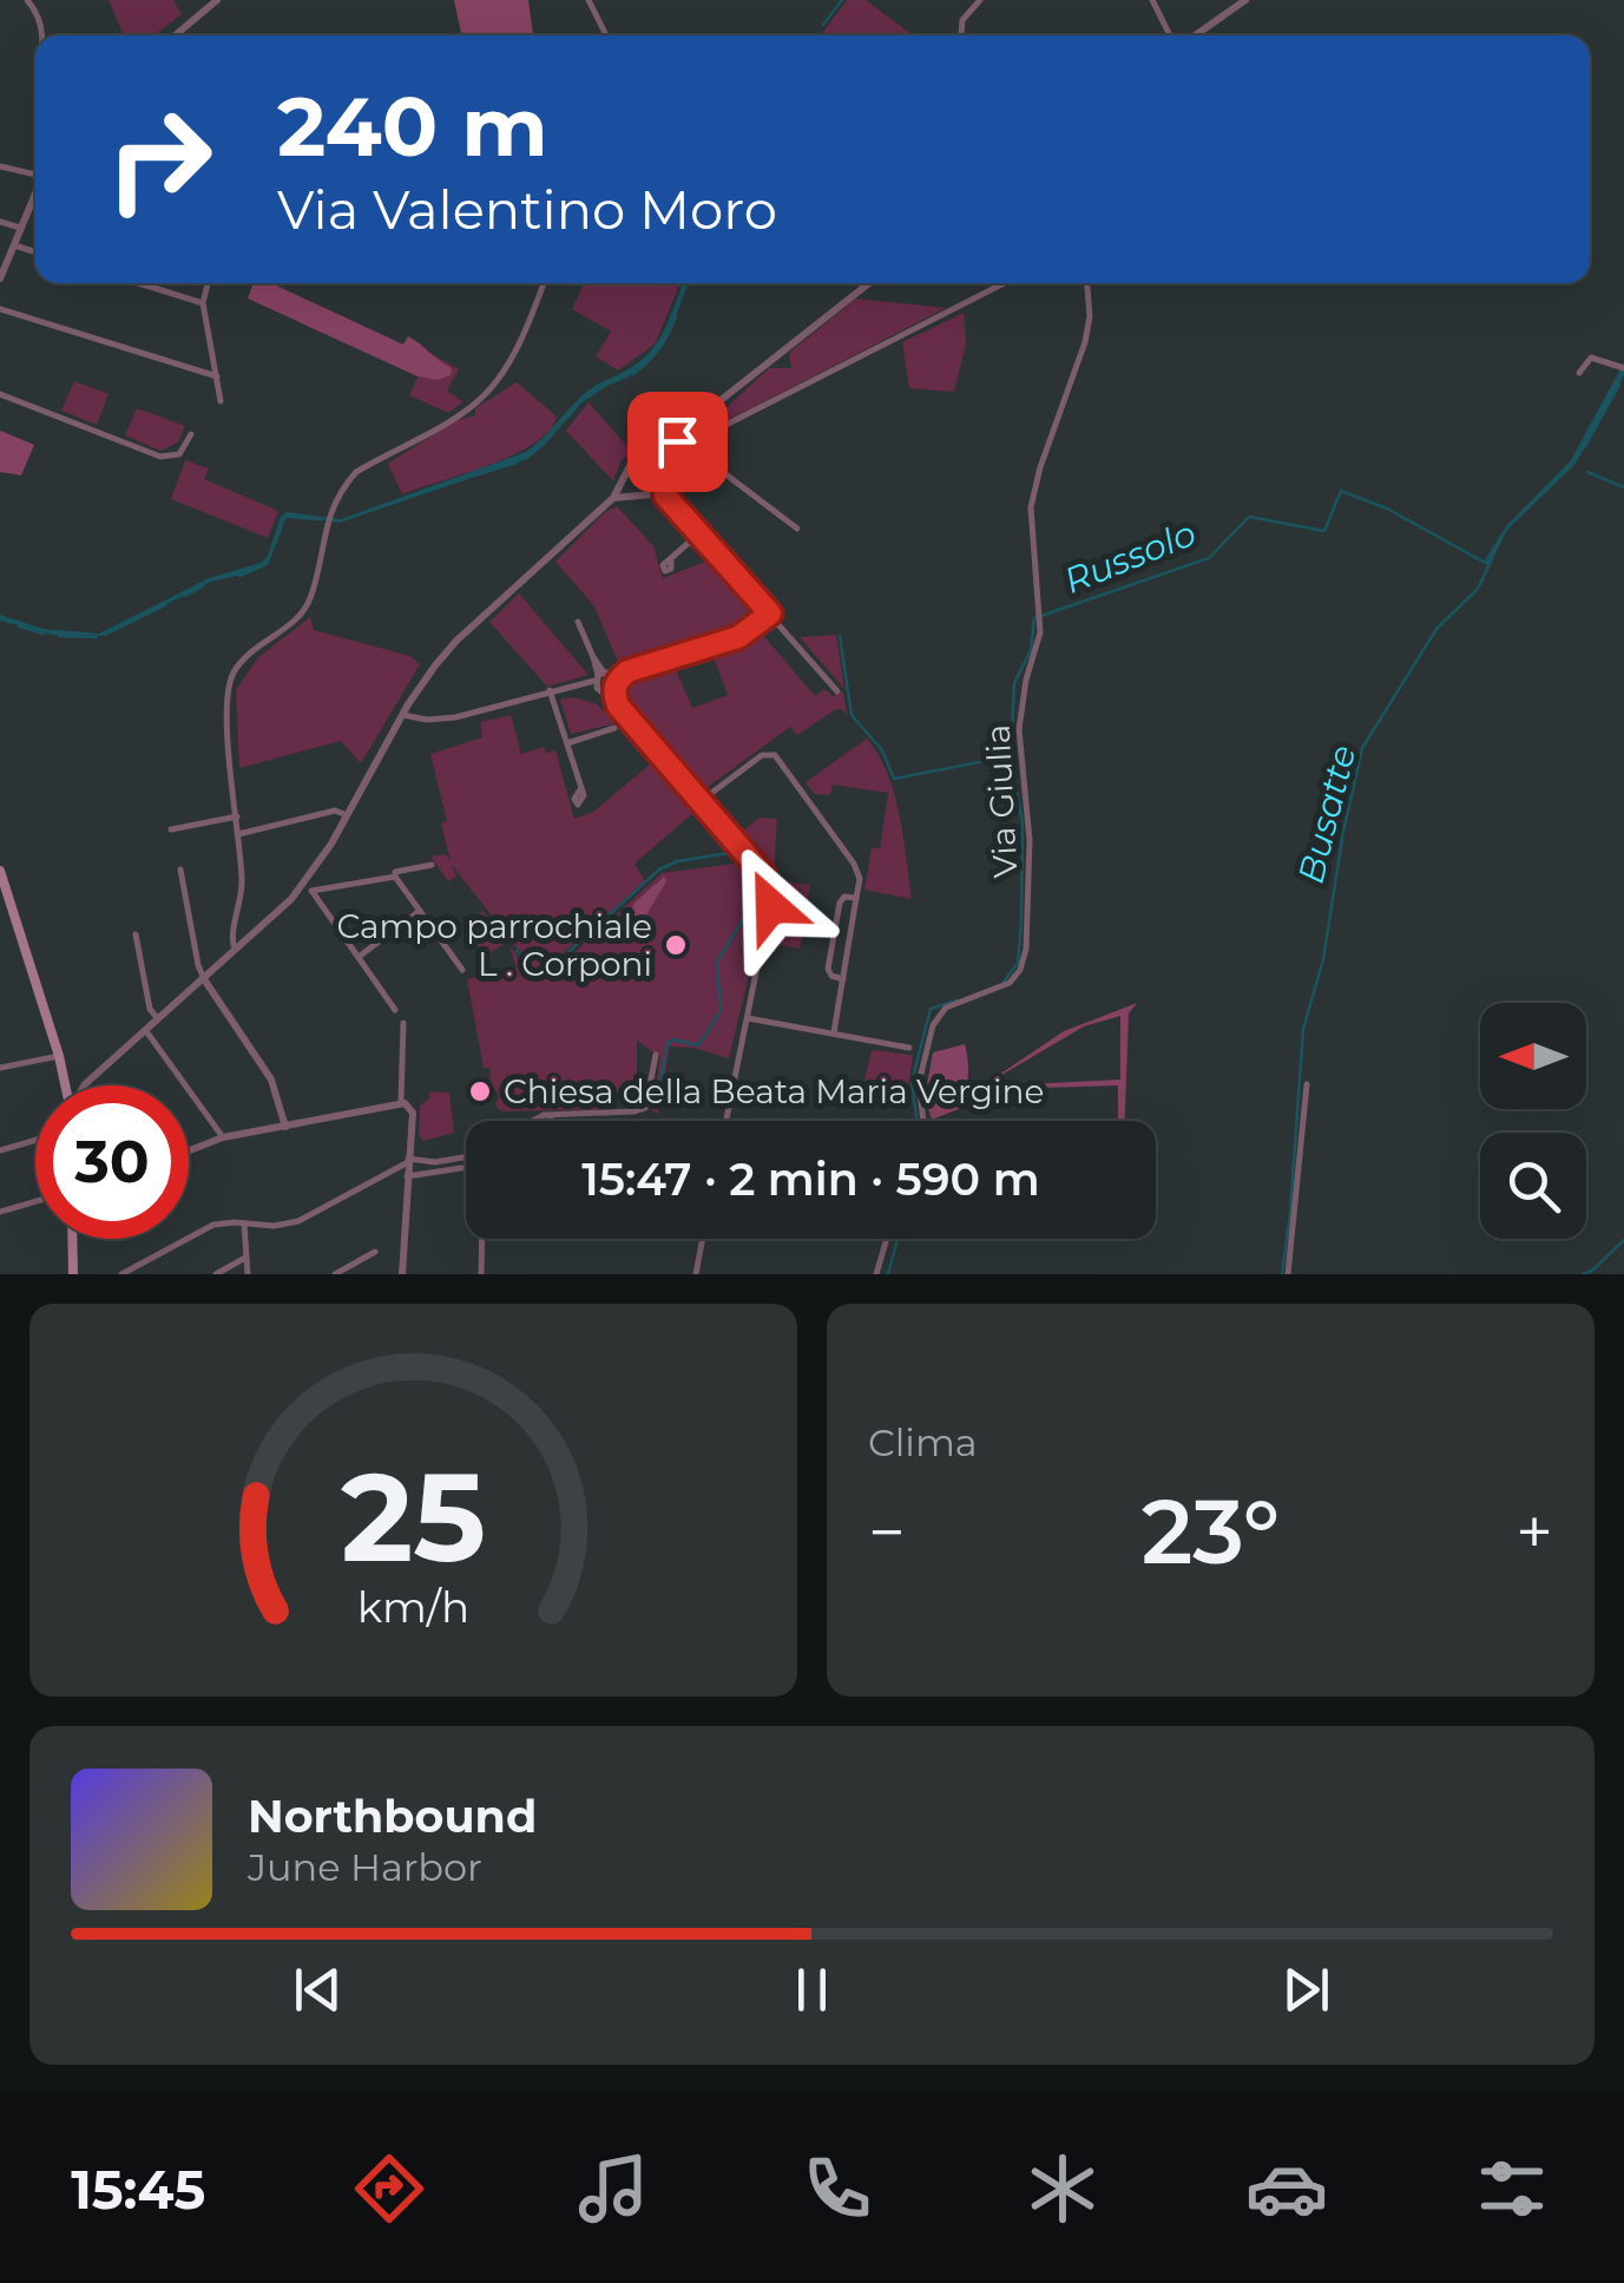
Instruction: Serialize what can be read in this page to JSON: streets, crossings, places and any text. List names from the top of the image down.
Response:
{
  "streets": {
    "street": ["Via Giulia"]
  },
  "water": ["Russolo", "Busatte"],
  "places": ["Campo parrochiale L . Corponi", "Chiesa della Beata Maria Vergine"],
  "north": "left",
  "page": {
    "turn": ["240 m", "Via Valentino Moro"],
    "limit": "30",
    "trip": "15:47 · 2 min · 590 m",
    "tile": "Clima",
    "heat": ["−", "23°", "+"],
    "song": ["Northbound", "June Harbor"],
    "tabs": "15:45",
    "gauge": ["25", "km/h"]
  }
}
